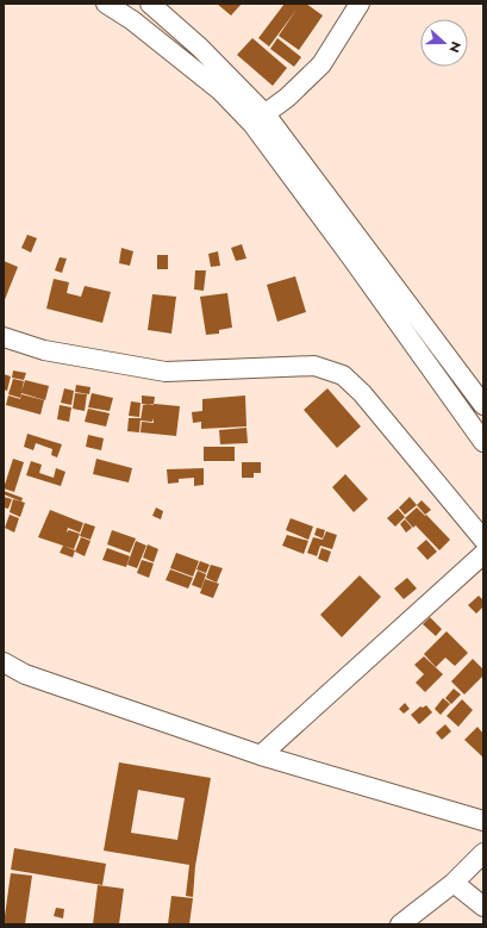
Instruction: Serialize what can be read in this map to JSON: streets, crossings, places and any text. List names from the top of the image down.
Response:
{
  "north": "right"
}
